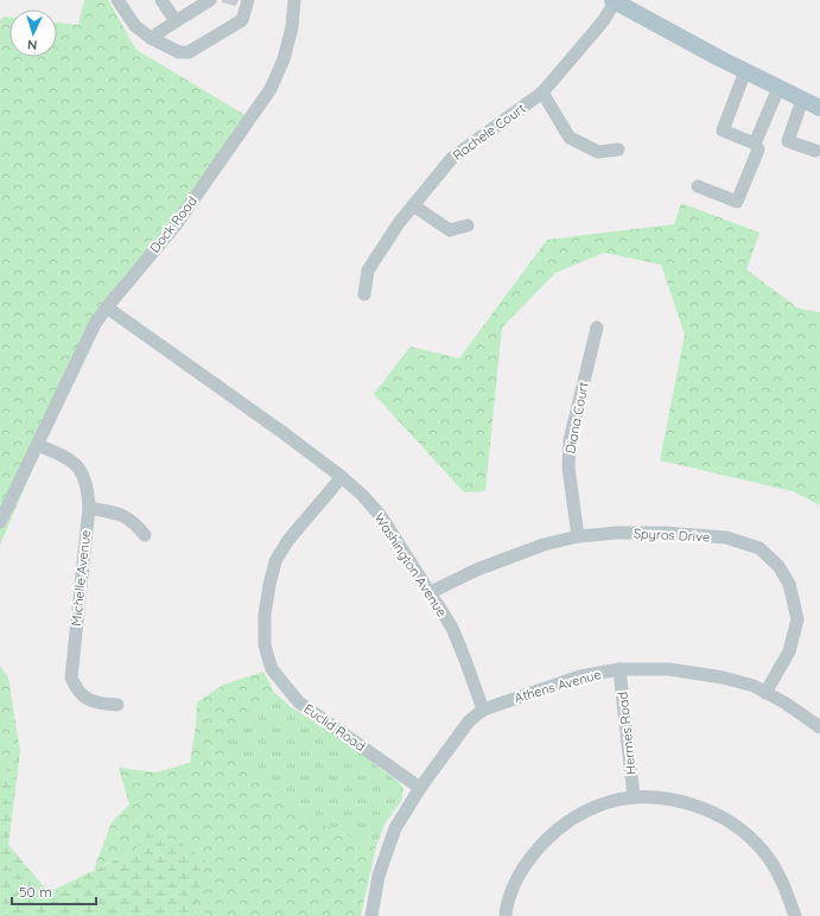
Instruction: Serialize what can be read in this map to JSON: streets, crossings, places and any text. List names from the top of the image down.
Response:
{
  "streets": {
    "street": [
      "Rachele Court",
      "Dock Road",
      "Diana Court",
      "Spyros Drive",
      "Washington Avenue",
      "Michelle Avenue",
      "Athens Avenue",
      "Euclid Road",
      "Hermes Road"
    ]
  },
  "crossings": [
    ["Dock Road", "Washington Avenue"],
    ["Dock Road", "Michelle Avenue"],
    ["Diana Court", "Spyros Drive"],
    ["Spyros Drive", "Washington Avenue"],
    ["Spyros Drive", "Athens Avenue"],
    ["Washington Avenue", "Athens Avenue"],
    ["Washington Avenue", "Euclid Road"],
    ["Athens Avenue", "Hermes Road"]
  ],
  "scale_bar": "50 m",
  "north": "bottom"
}
